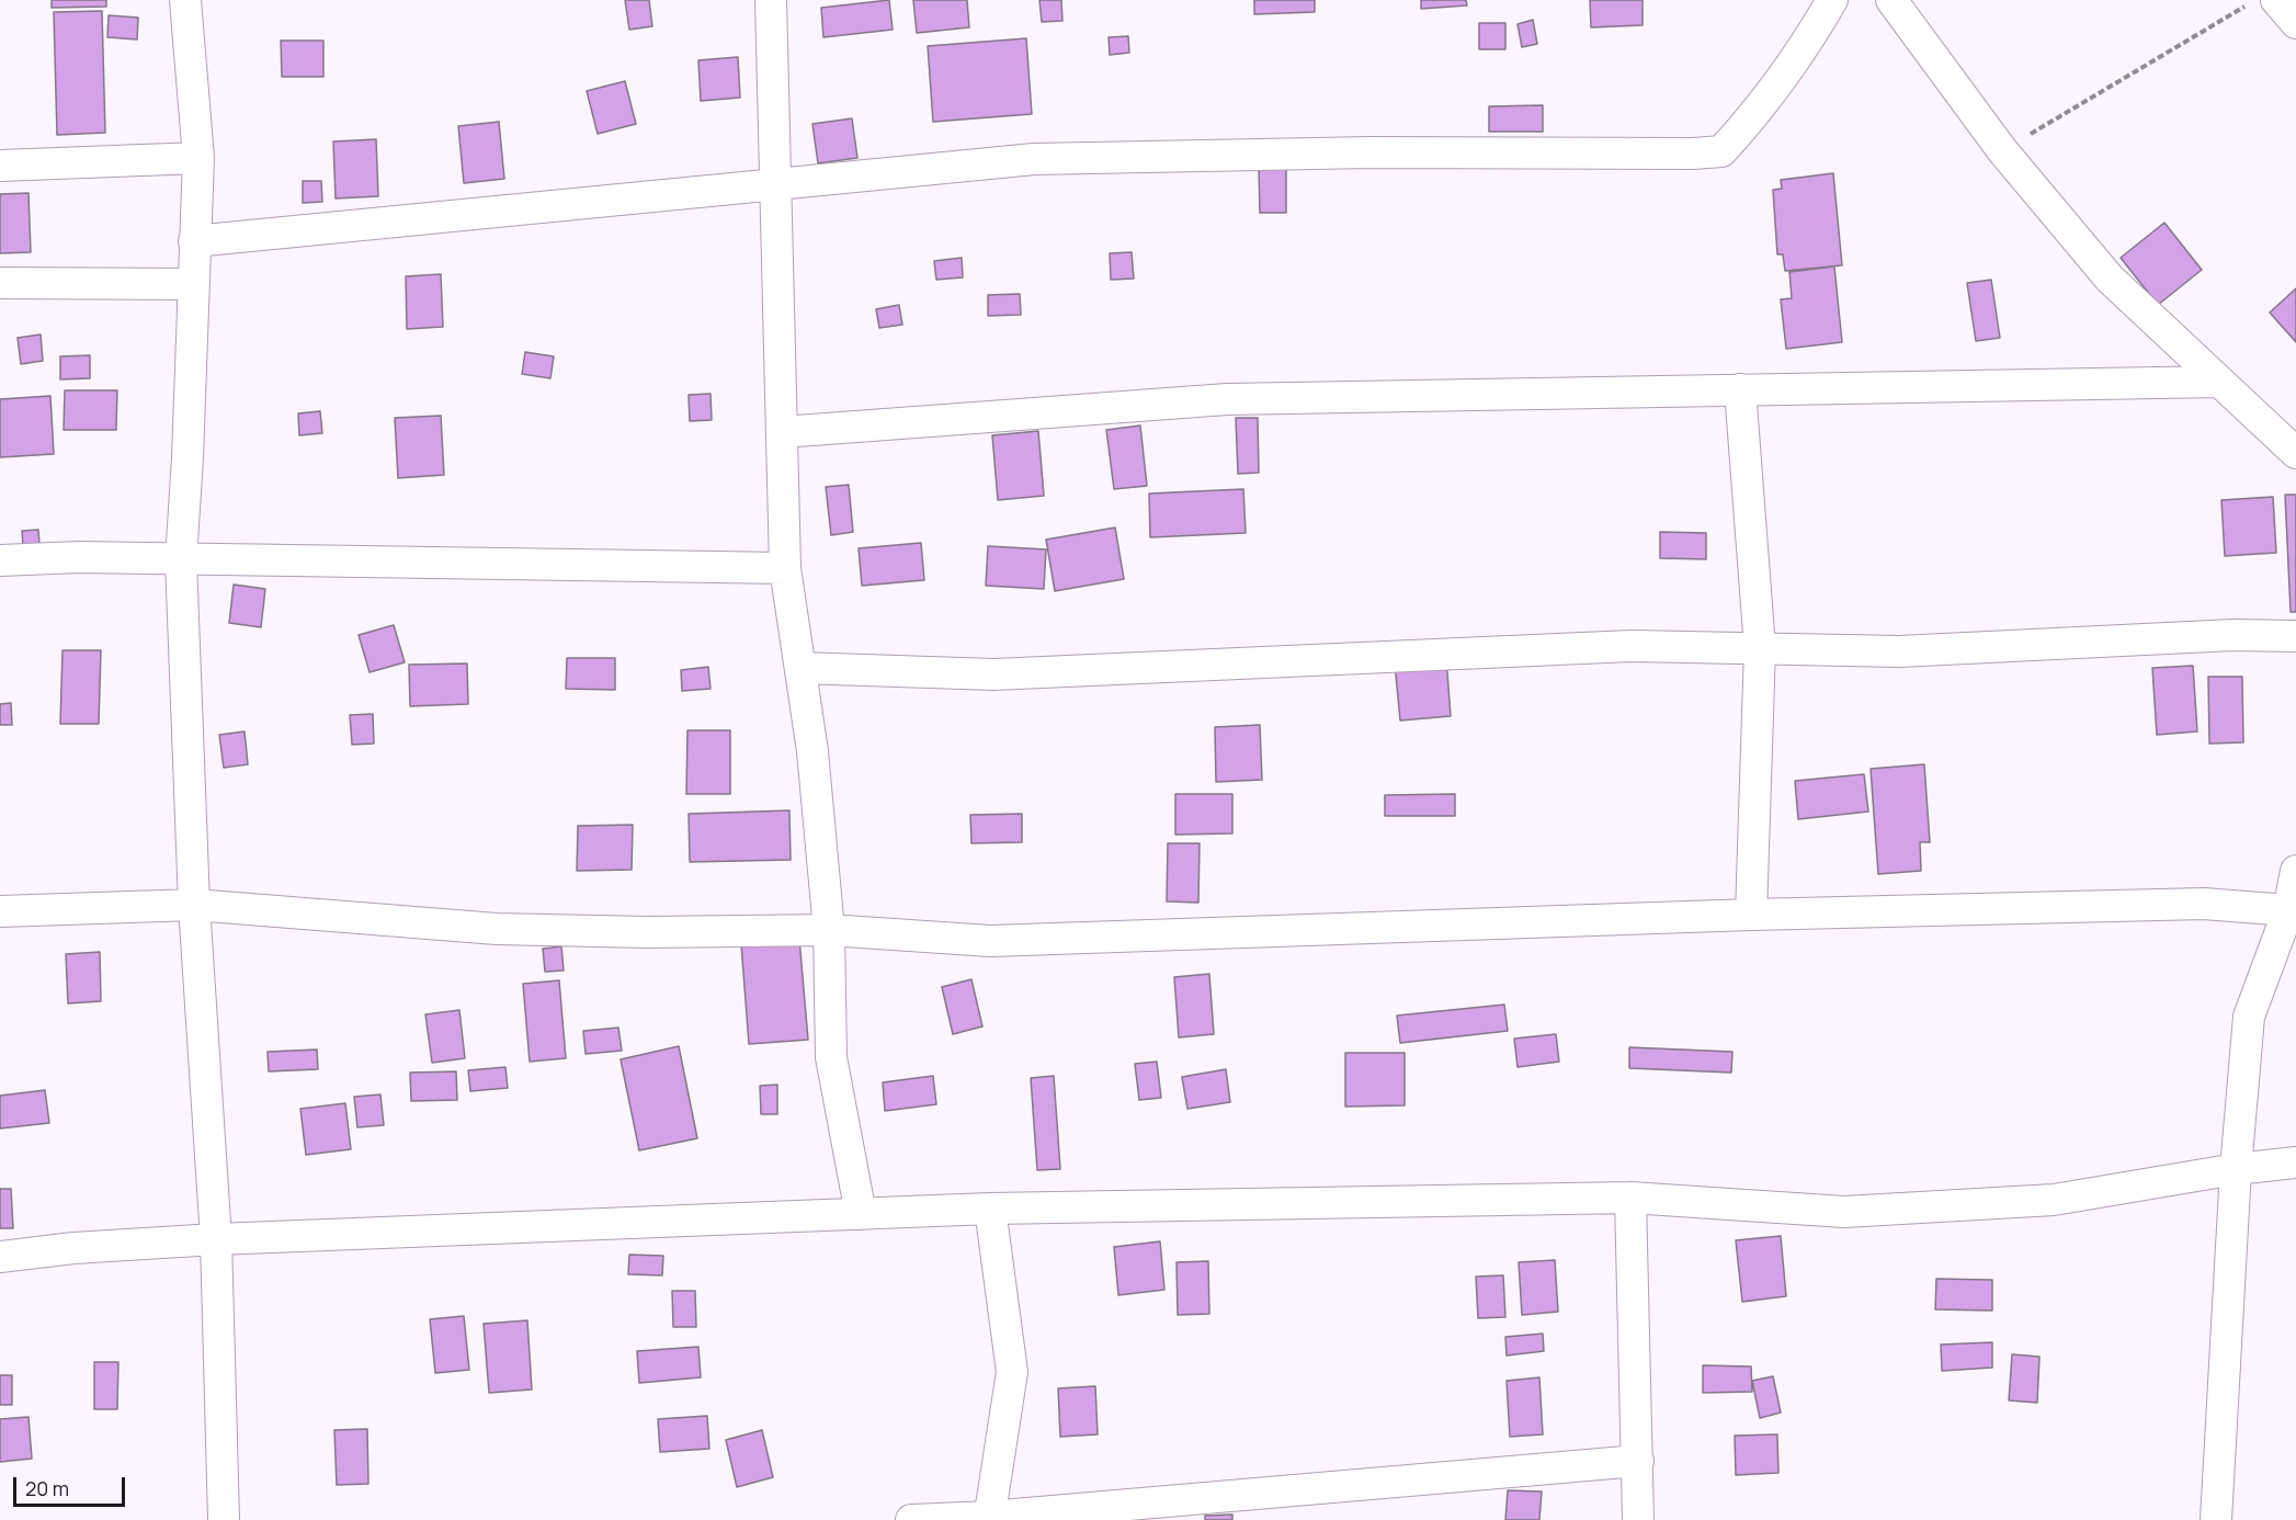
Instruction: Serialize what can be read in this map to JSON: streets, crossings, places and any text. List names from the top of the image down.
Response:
{
  "scale_bar": "20 m"
}
